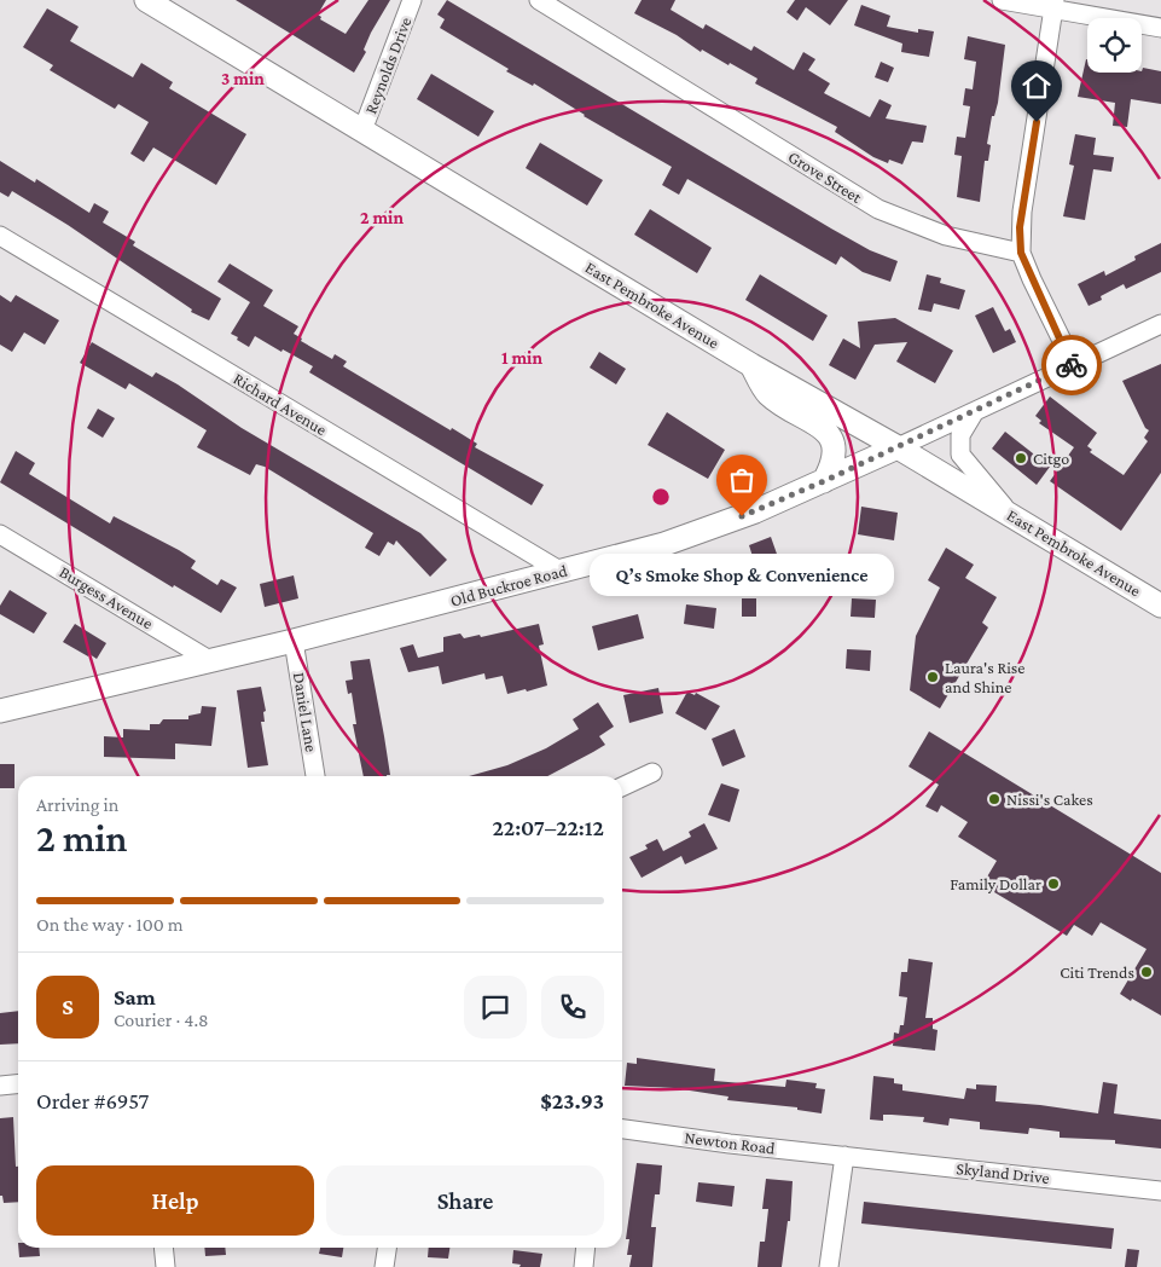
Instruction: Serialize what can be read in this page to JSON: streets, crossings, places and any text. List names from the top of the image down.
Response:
{
  "streets": {
    "main road": ["East Pembroke Avenue", "Old Buckroe Road"],
    "street": [
      "Reynolds Drive",
      "Grove Street",
      "Richard Avenue",
      "Burgess Avenue",
      "Daniel Lane",
      "Newton Road",
      "Skyland Drive"
    ]
  },
  "crossings": [
    ["Reynolds Drive", "East Pembroke Avenue"],
    ["East Pembroke Avenue", "Old Buckroe Road"],
    ["Richard Avenue", "Old Buckroe Road"],
    ["Old Buckroe Road", "Burgess Avenue"],
    ["Old Buckroe Road", "Daniel Lane"],
    ["Newton Road", "Skyland Drive"]
  ],
  "places": [
    "Citgo",
    "Q’s Smoke Shop & Convenience",
    "Laura's Rise and Shine",
    "Nissi's Cakes",
    "Family Dollar",
    "Citi Trends"
  ],
  "page": {
    "bubble": "Q’s Smoke Shop & Convenience",
    "heading": ["2 min", "Arriving in", "22:07–22:12"],
    "panel": [
      "Sam",
      "Courier · 4.8",
      "Order #6957",
      "$23.93"
    ],
    "bar": "On the way · 100 m",
    "round": "S",
    "buttons": ["Help", "Share"]
  },
  "rings": ["3 min", "2 min", "1 min"]
}
